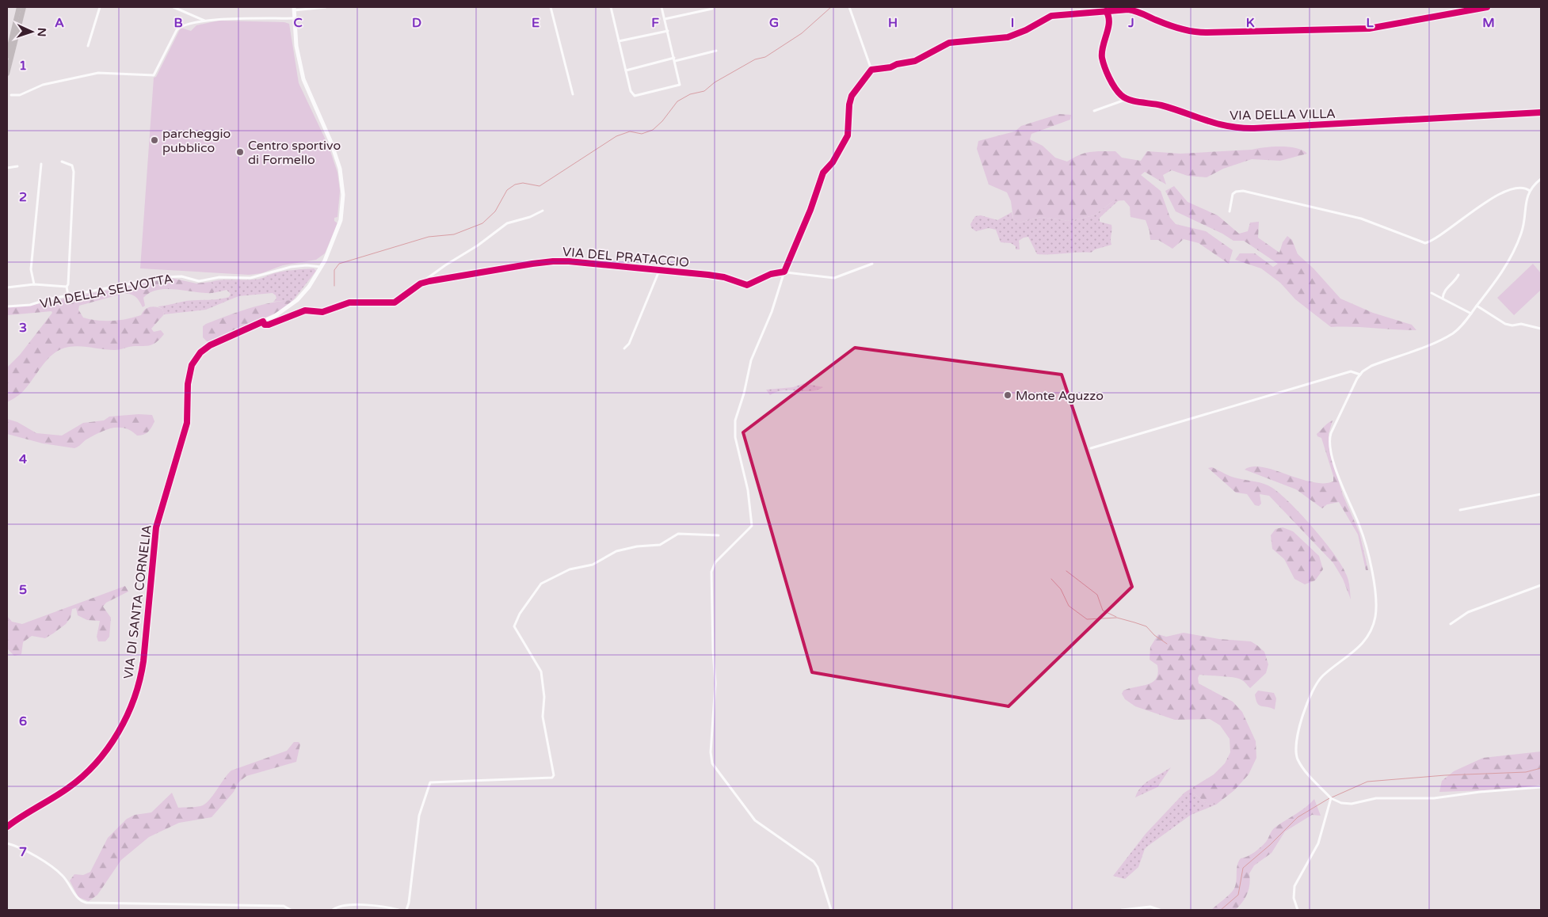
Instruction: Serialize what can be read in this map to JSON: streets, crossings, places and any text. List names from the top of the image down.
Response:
{
  "streets": {
    "street": [
      "VIA DELLA VILLA",
      "VIA DEL PRATACCIO",
      "VIA DELLA SELVOTTA",
      "VIA DI SANTA CORNELIA"
    ]
  },
  "crossings": [
    ["VIA DEL PRATACCIO", "VIA DI SANTA CORNELIA"],
    ["VIA DELLA SELVOTTA", "VIA DI SANTA CORNELIA"]
  ],
  "places": ["parcheggio pubblico", "Centro sportivo di Formello", "Monte Aguzzo"],
  "north": "right",
  "grid": {
    "columns": [
      "A",
      "B",
      "C",
      "D",
      "E",
      "F",
      "G",
      "H",
      "I",
      "J",
      "K",
      "L",
      "M"
    ],
    "rows": [
      "1",
      "2",
      "3",
      "4",
      "5",
      "6",
      "7"
    ]
  }
}
